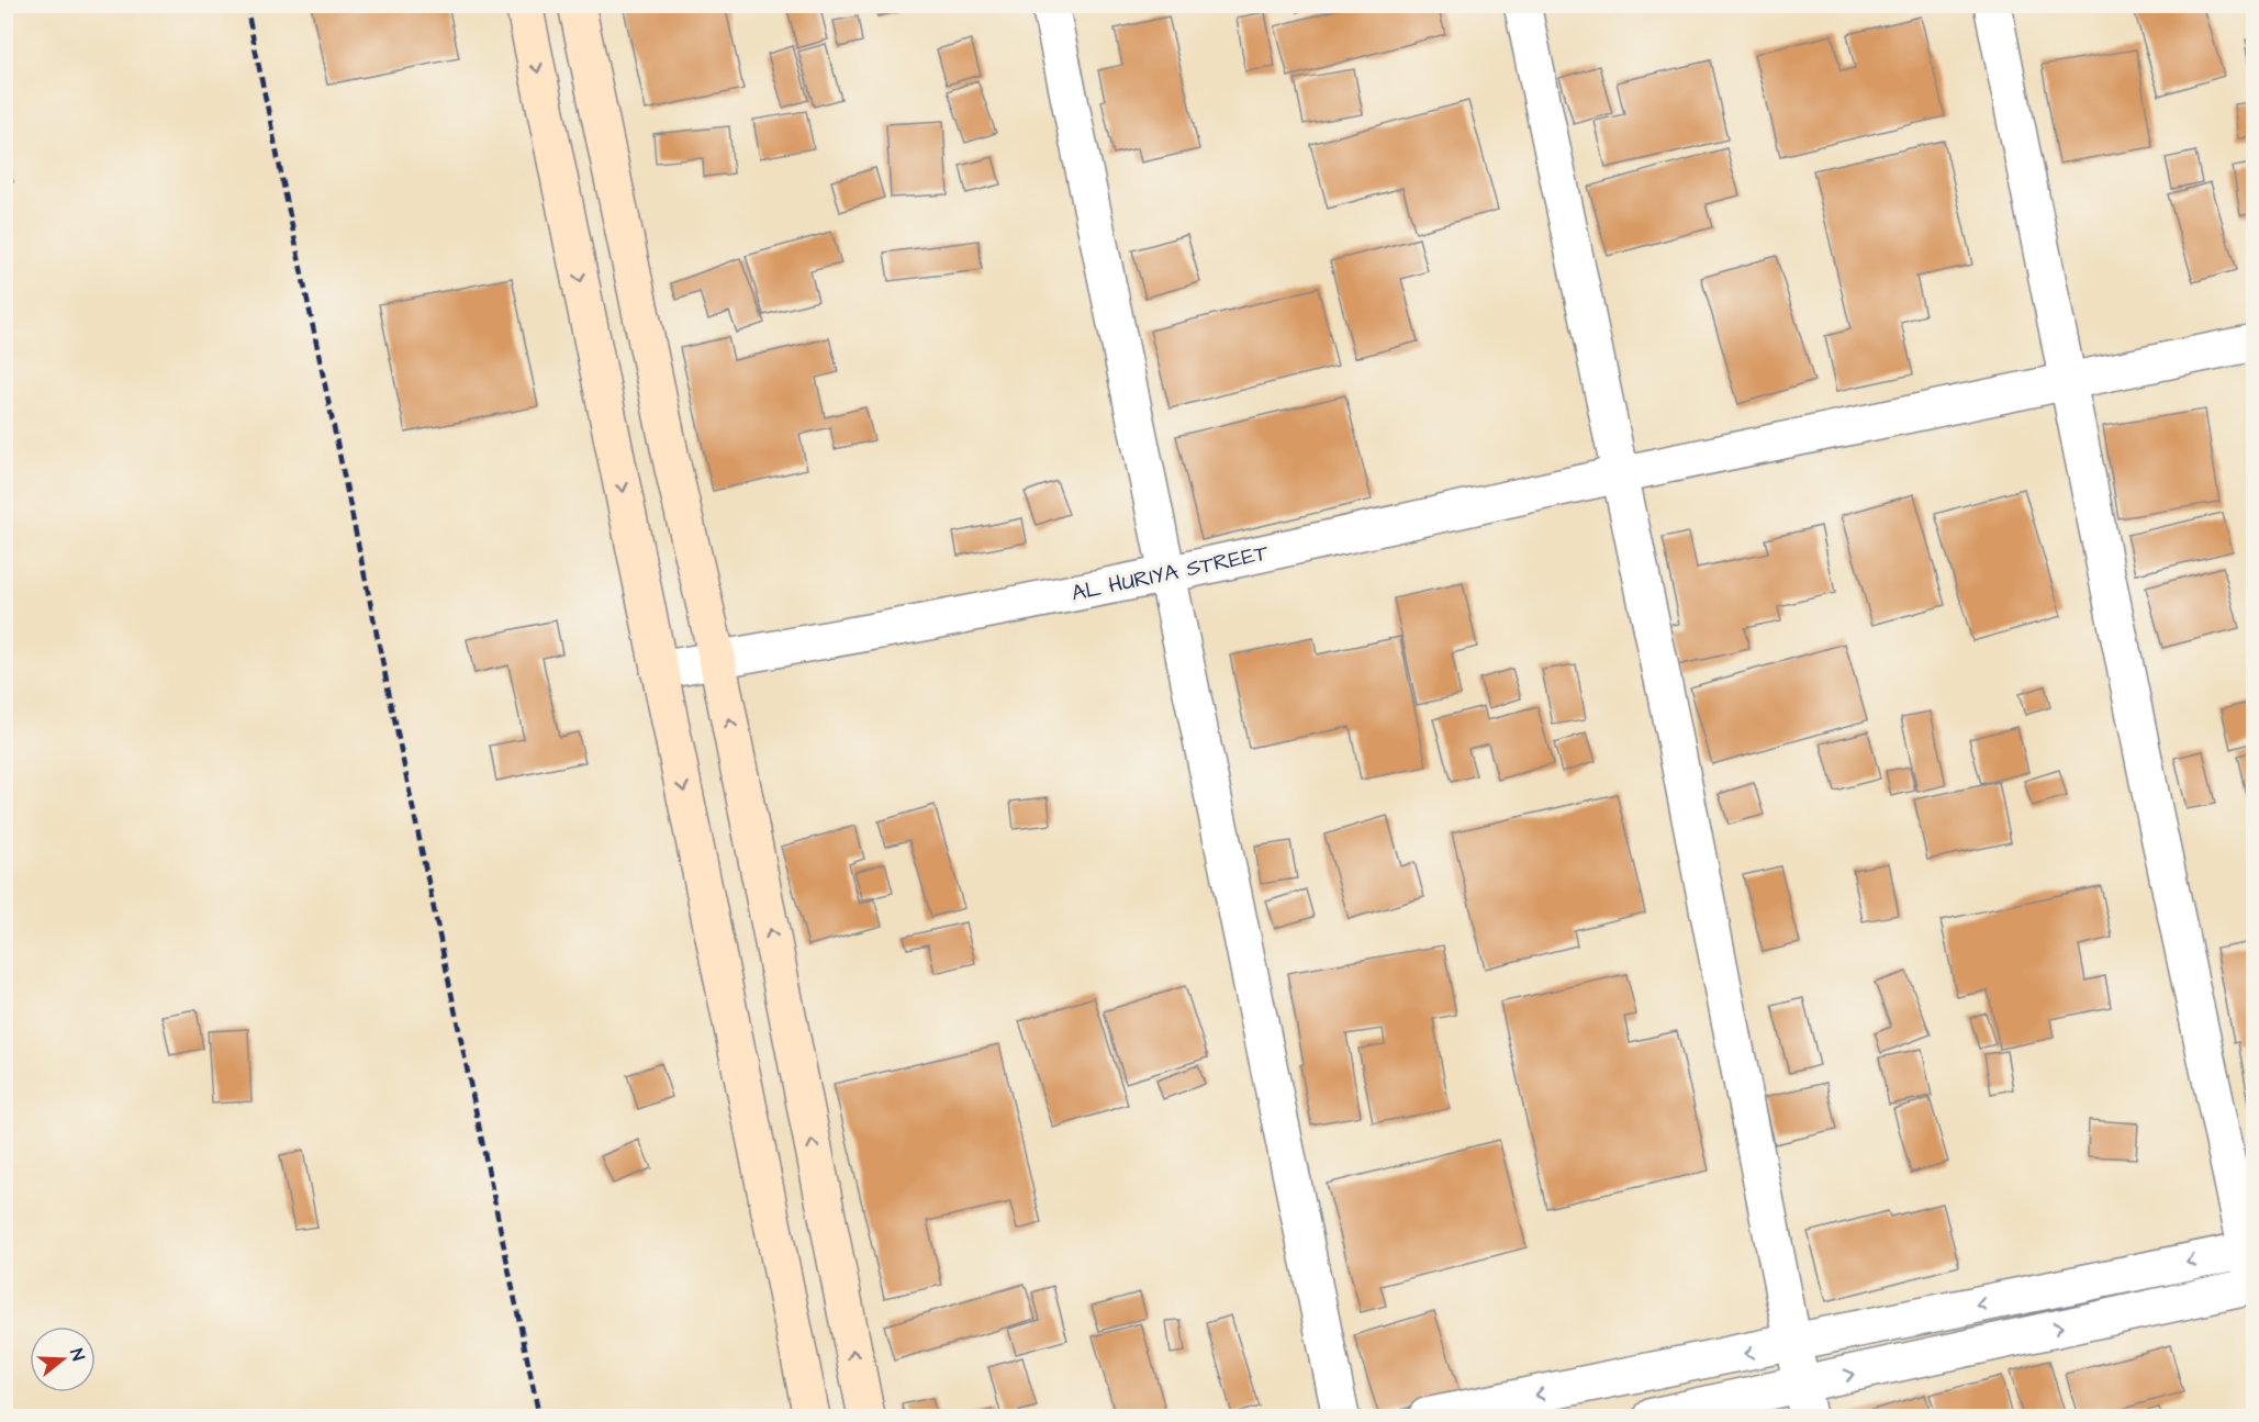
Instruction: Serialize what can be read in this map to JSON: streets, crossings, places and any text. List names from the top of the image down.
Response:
{
  "streets": {
    "street": ["AL HURIYA STREET"]
  },
  "north": "right"
}
